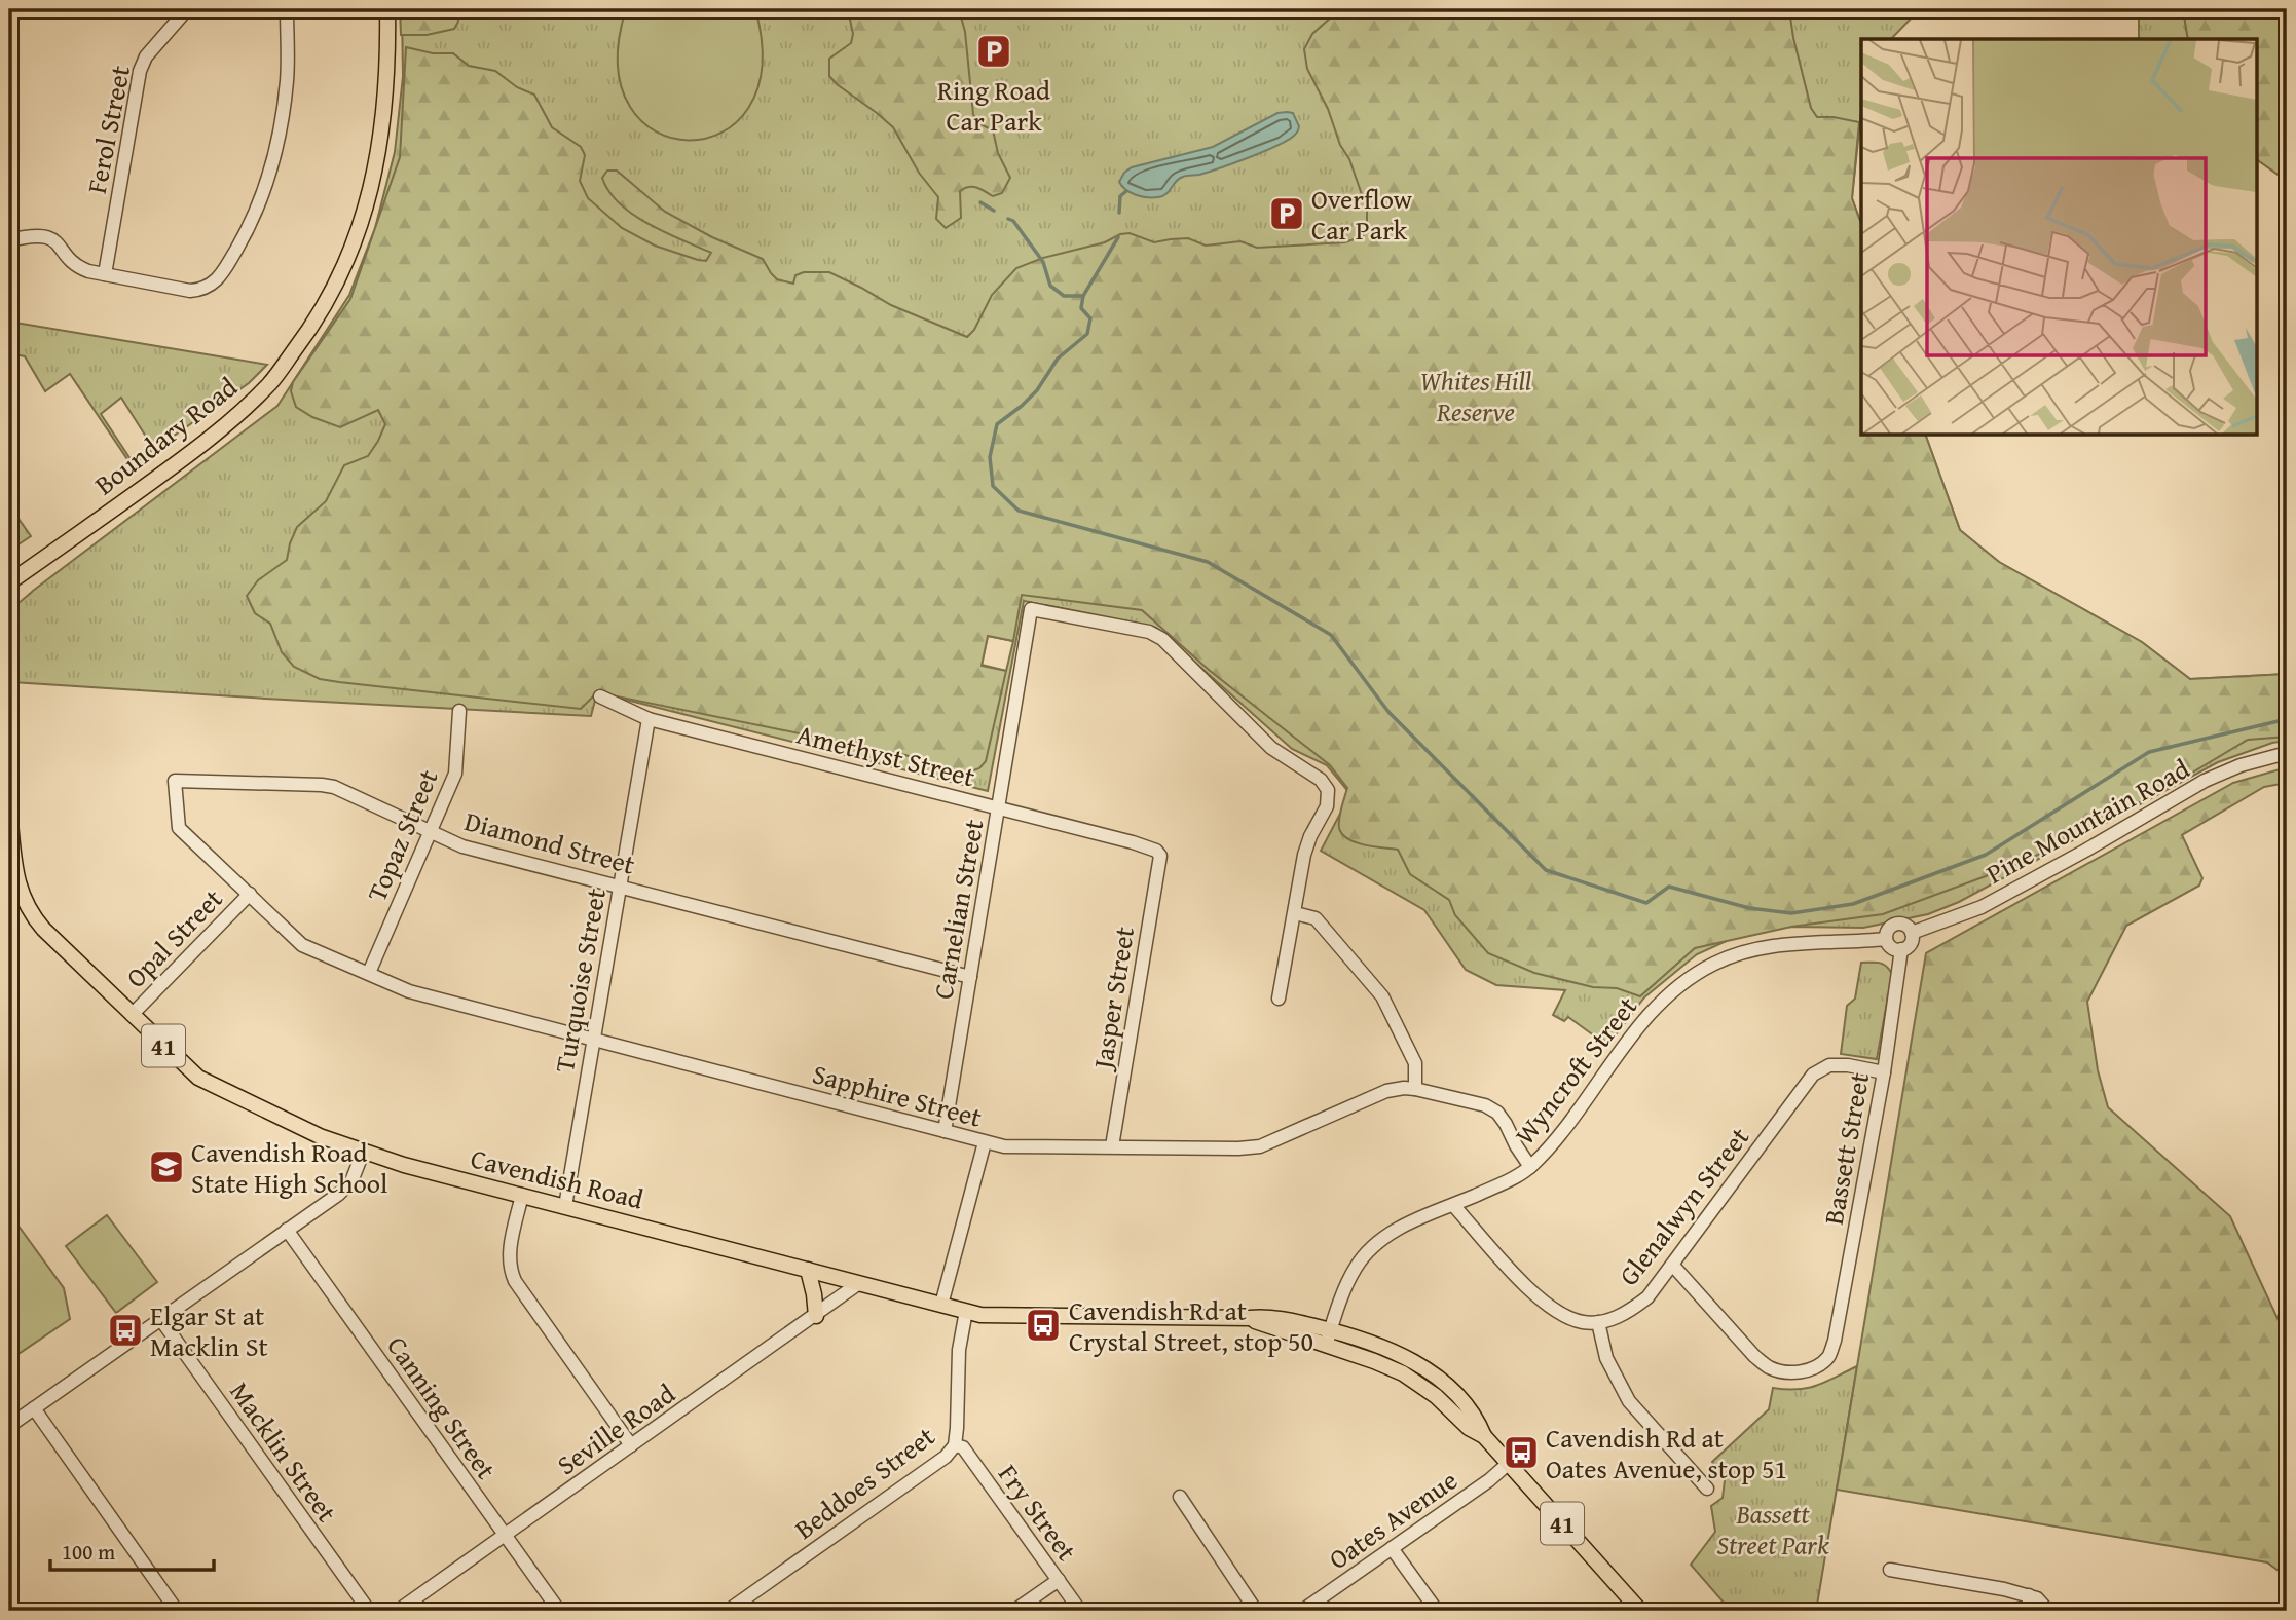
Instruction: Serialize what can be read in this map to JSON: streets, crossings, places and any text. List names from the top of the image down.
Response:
{
  "streets": {
    "main road": ["Boundary Road", "41", "Cavendish Road"],
    "street": [
      "Ferol Street",
      "Amethyst Street",
      "Pine Mountain Road",
      "Topaz Street",
      "Diamond Street",
      "Carnelian Street",
      "Opal Street",
      "Turquoise Street",
      "Jasper Street",
      "Wyncroft Street",
      "Sapphire Street",
      "Bassett Street",
      "Glenalwyn Street",
      "Canning Street",
      "Seville Road",
      "Macklin Street",
      "Beddoes Street",
      "Fry Street",
      "Oates Avenue"
    ]
  },
  "crossings": [
    ["Amethyst Street", "Carnelian Street"],
    ["Amethyst Street", "Turquoise Street"],
    ["Amethyst Street", "Jasper Street"],
    ["Pine Mountain Road", "Wyncroft Street"],
    ["Pine Mountain Road", "Bassett Street"],
    ["Topaz Street", "Diamond Street"],
    ["Topaz Street", "Sapphire Street"],
    ["Diamond Street", "Carnelian Street"],
    ["Diamond Street", "Opal Street"],
    ["Diamond Street", "Turquoise Street"],
    ["Diamond Street", "Sapphire Street"],
    ["Carnelian Street", "Sapphire Street"],
    ["Opal Street", "Sapphire Street"],
    ["Opal Street", "Cavendish Road"],
    ["Turquoise Street", "Sapphire Street"],
    ["Turquoise Street", "Cavendish Road"],
    ["Jasper Street", "Sapphire Street"],
    ["Wyncroft Street", "Sapphire Street"],
    ["Wyncroft Street", "Bassett Street"],
    ["Wyncroft Street", "Cavendish Road"],
    ["Bassett Street", "Glenalwyn Street"],
    ["Cavendish Road", "Seville Road"],
    ["Cavendish Road", "Beddoes Street"],
    ["Cavendish Road", "Oates Avenue"],
    ["Canning Street", "Seville Road"],
    ["Beddoes Street", "Fry Street"]
  ],
  "parks": ["Whites Hill Reserve", "Bassett Street Park"],
  "places": {
    "parking": ["Ring Road Car Park", "Overflow Car Park"],
    "school or university": ["Cavendish Road State High School"],
    "bus stop": ["Cavendish Rd at Crystal Street, stop 50", "Elgar St at Macklin St", "Cavendish Rd at Oates Avenue, stop 51"]
  },
  "scale_bar": "100 m"
}
